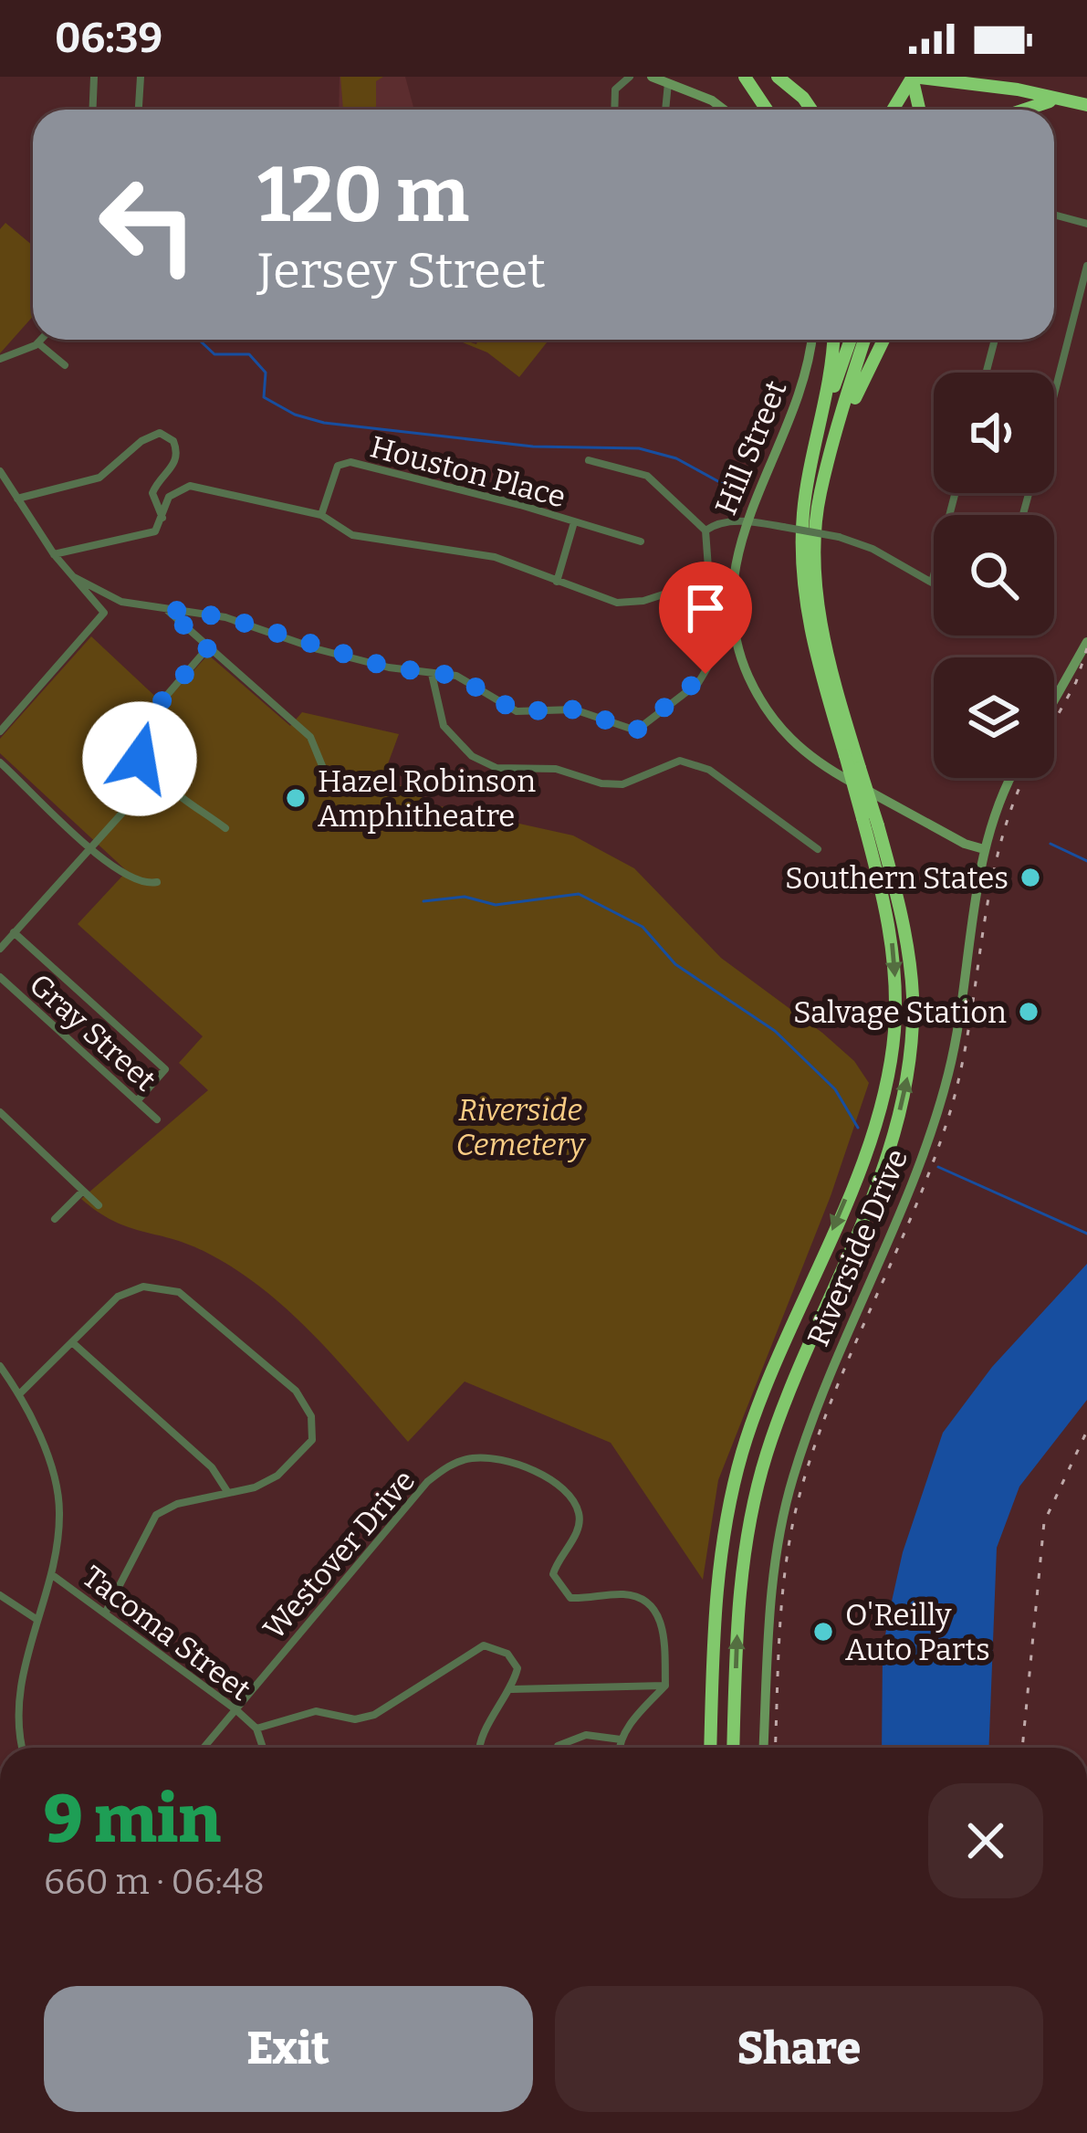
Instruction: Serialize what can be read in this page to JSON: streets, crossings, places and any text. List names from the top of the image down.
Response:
{
  "streets": {
    "main road": ["Hill Street", "Riverside Drive"],
    "street": [
      "Houston Place",
      "Gray Street",
      "Westover Drive",
      "Tacoma Street"
    ]
  },
  "crossings": [
    ["Hill Street", "Riverside Drive"],
    ["Westover Drive", "Tacoma Street"]
  ],
  "parks": ["Riverside Cemetery"],
  "places": [
    "Hazel Robinson Amphitheatre",
    "Southern States",
    "Salvage Station",
    "O'Reilly Auto Parts"
  ],
  "page": {
    "status": "06:39",
    "turn": ["120 m", "Jersey Street"],
    "heading": ["9 min", "660 m · 06:48"],
    "buttons": ["Exit", "Share"]
  }
}
